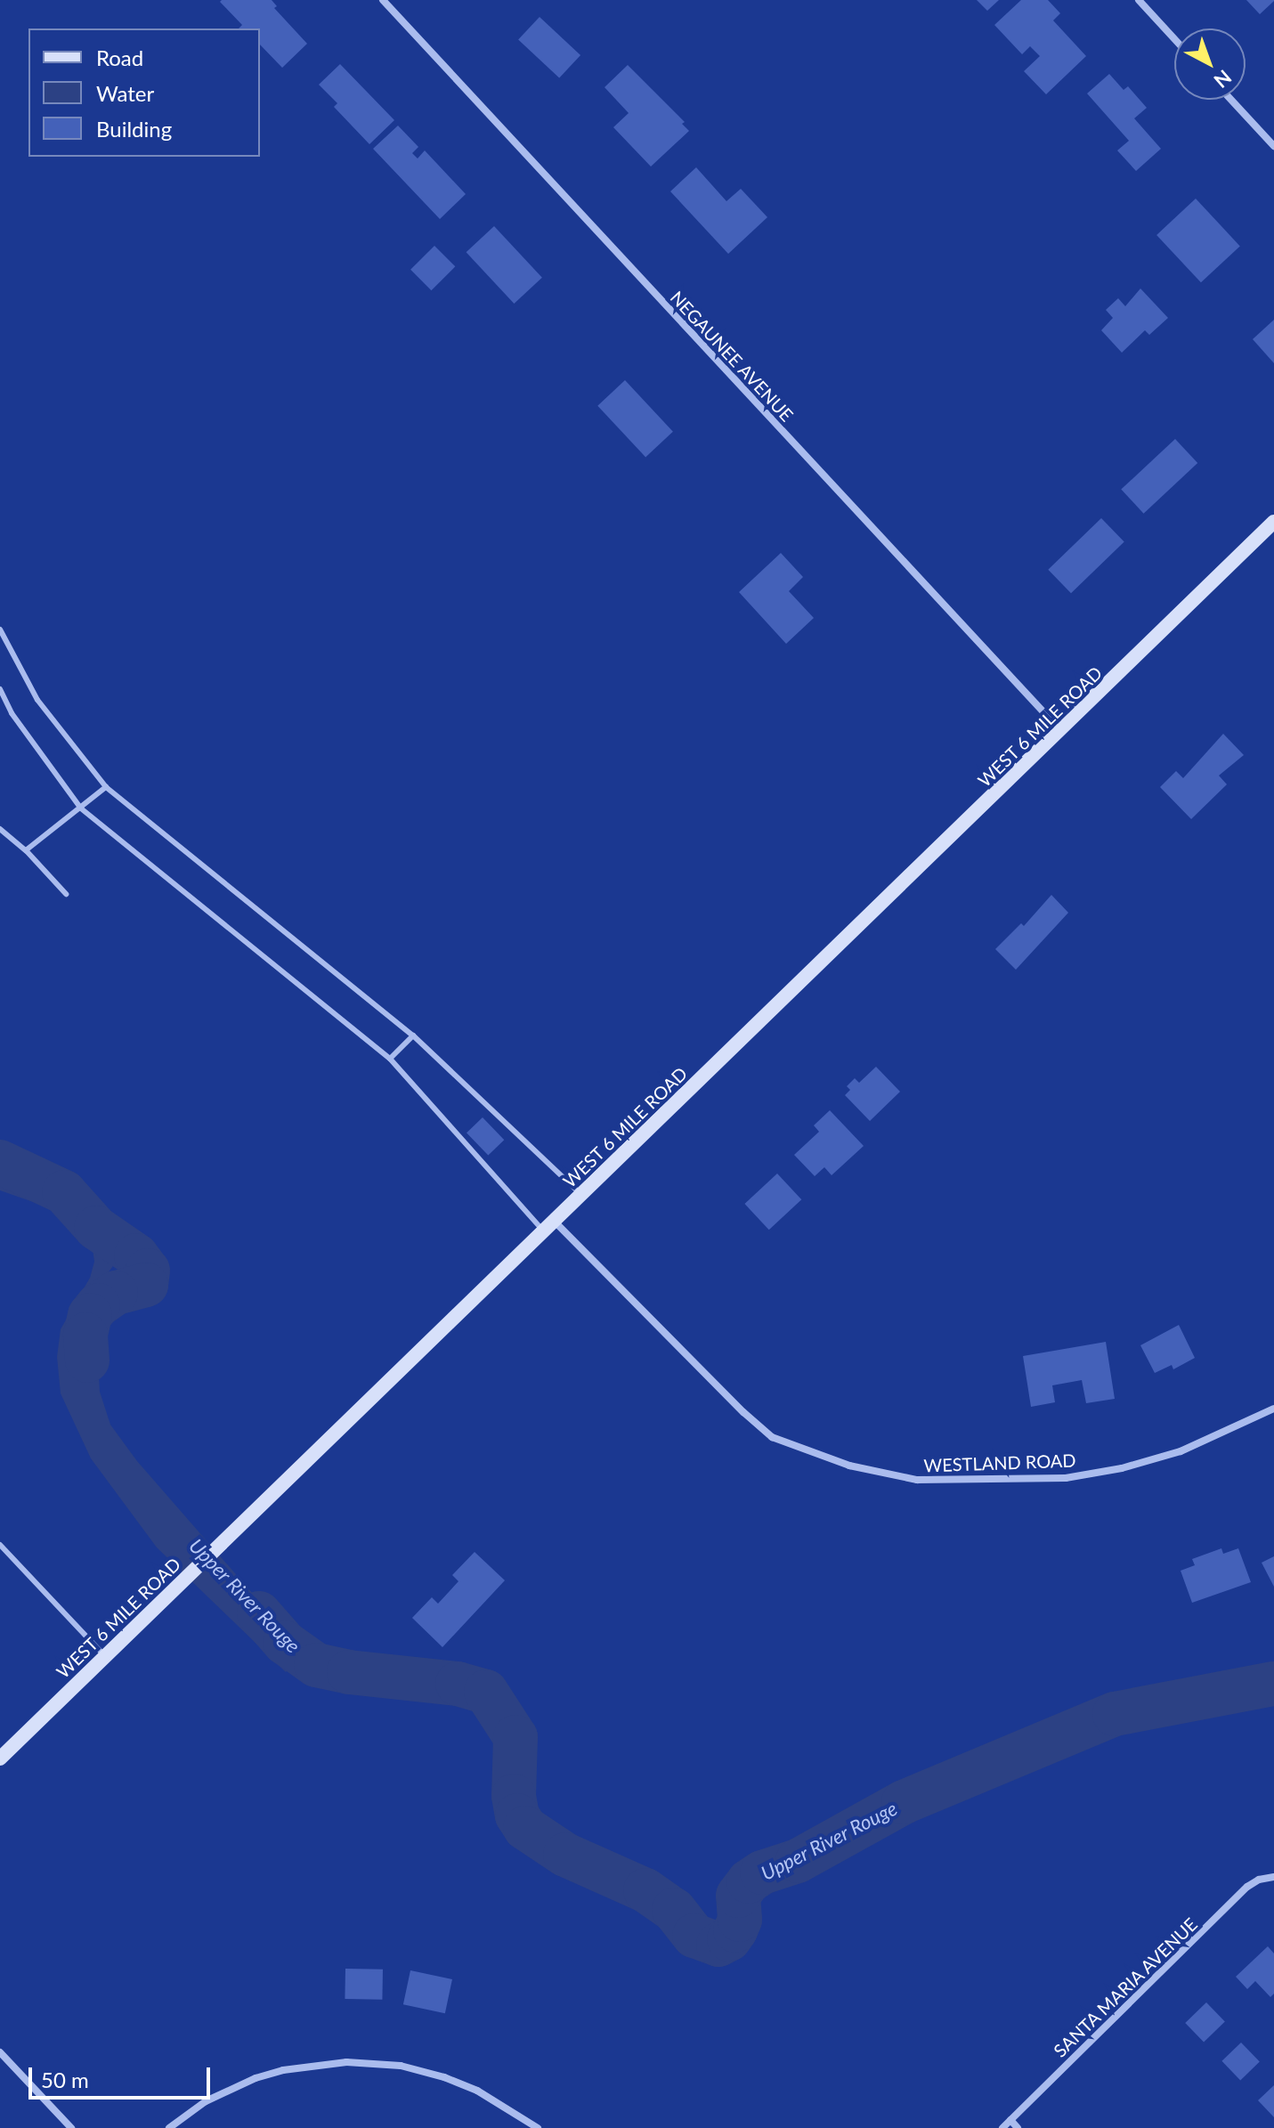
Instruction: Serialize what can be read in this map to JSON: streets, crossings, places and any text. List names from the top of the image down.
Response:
{
  "streets": {
    "main road": ["WEST 6 MILE ROAD"],
    "street": ["NEGAUNEE AVENUE", "WESTLAND ROAD", "SANTA MARIA AVENUE"]
  },
  "crossings": [
    ["NEGAUNEE AVENUE", "WEST 6 MILE ROAD"],
    ["WEST 6 MILE ROAD", "WESTLAND ROAD"]
  ],
  "water": ["Upper River Rouge"],
  "legend": ["Road", "Water", "Building"],
  "scale_bar": "50 m",
  "north": "bottom right"
}
